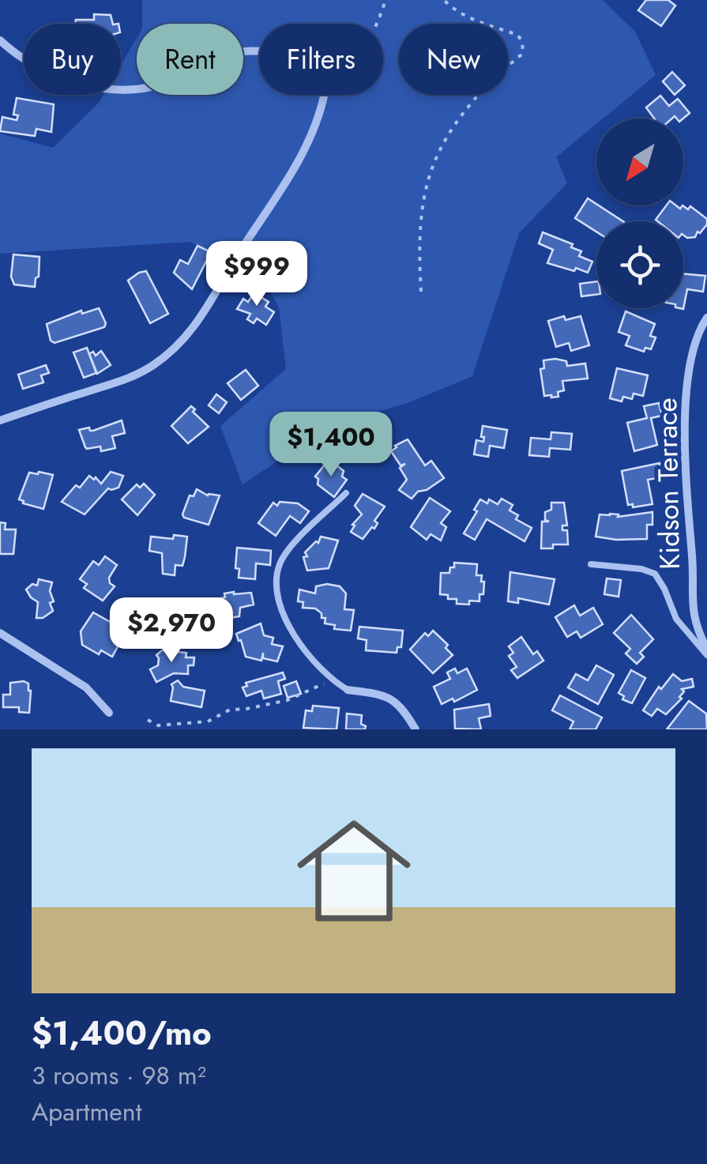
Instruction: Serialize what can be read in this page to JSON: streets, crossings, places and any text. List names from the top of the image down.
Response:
{
  "streets": {
    "street": ["Kidson Terrace"]
  },
  "north": "bottom left",
  "page": {
    "chip": [
      "Buy",
      "Rent",
      "Filters",
      "New"
    ],
    "price": ["$999", "$1,400", "$2,970"],
    "list": [
      {
        "name": "$1,400/mo",
        "note": "3 rooms · 98 m² · Apartment"
      }
    ]
  }
}
